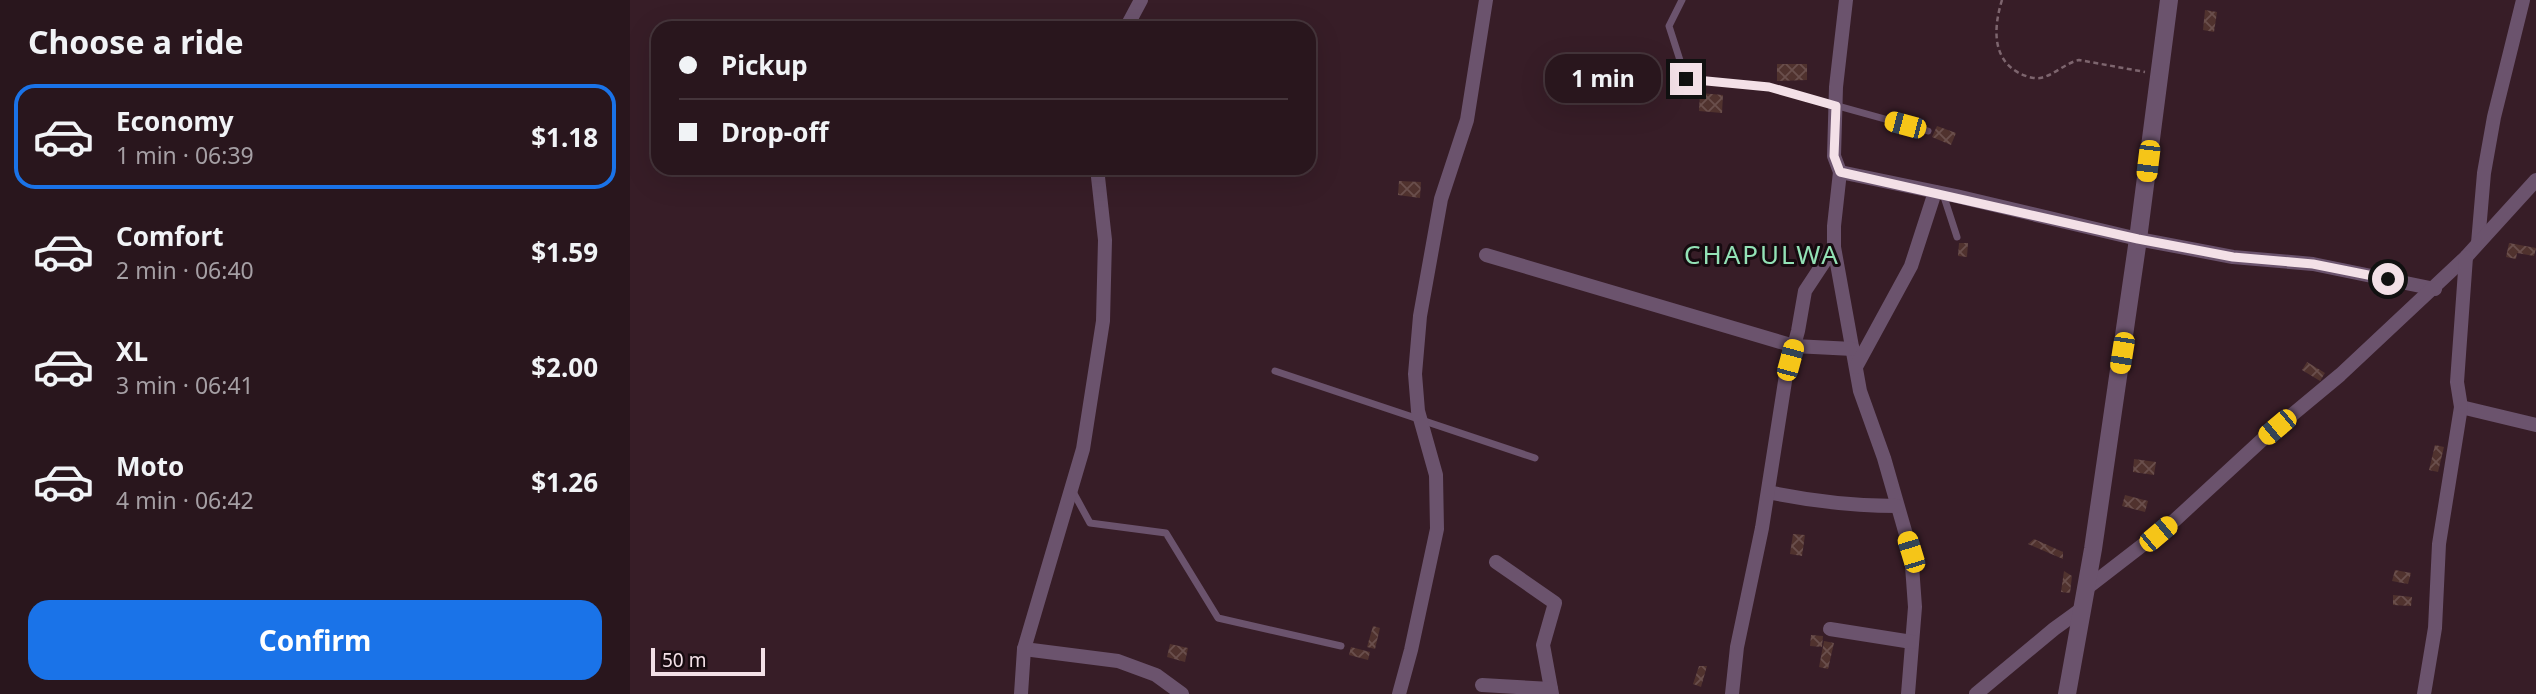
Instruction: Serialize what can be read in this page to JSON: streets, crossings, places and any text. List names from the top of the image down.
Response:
{
  "districts": ["CHAPULWA"],
  "scale_bar": "50 m",
  "page": {
    "heading": "Choose a ride",
    "banner": ["Pickup", "Drop-off"],
    "bubble": "1 min",
    "list": [
      {
        "name": "Economy",
        "note": "1 min · 06:39",
        "value": "$1.18"
      },
      {
        "name": "Comfort",
        "note": "2 min · 06:40",
        "value": "$1.59"
      },
      {
        "name": "XL",
        "note": "3 min · 06:41",
        "value": "$2.00"
      },
      {
        "name": "Moto",
        "note": "4 min · 06:42",
        "value": "$1.26"
      }
    ],
    "buttons": "Confirm",
    "scale": "50 m"
  }
}
